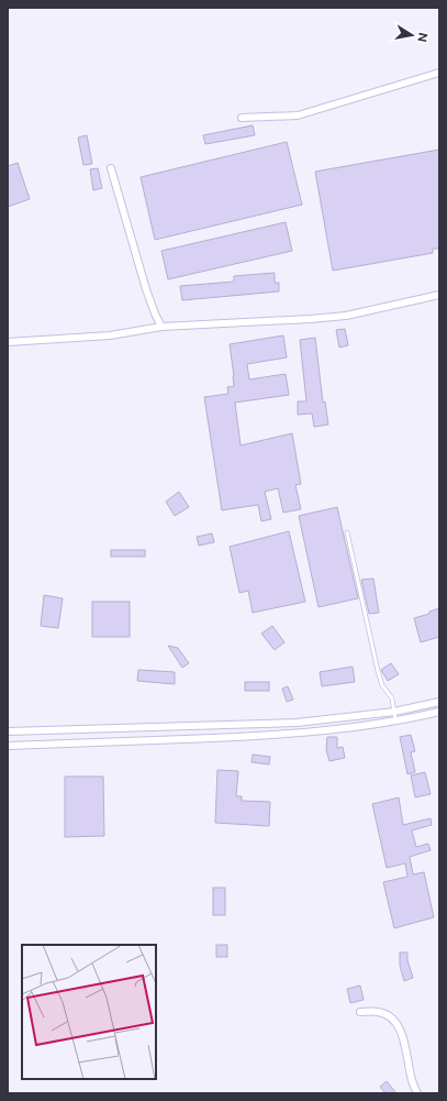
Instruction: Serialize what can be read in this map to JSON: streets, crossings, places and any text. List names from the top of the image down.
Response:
{
  "north": "right"
}
